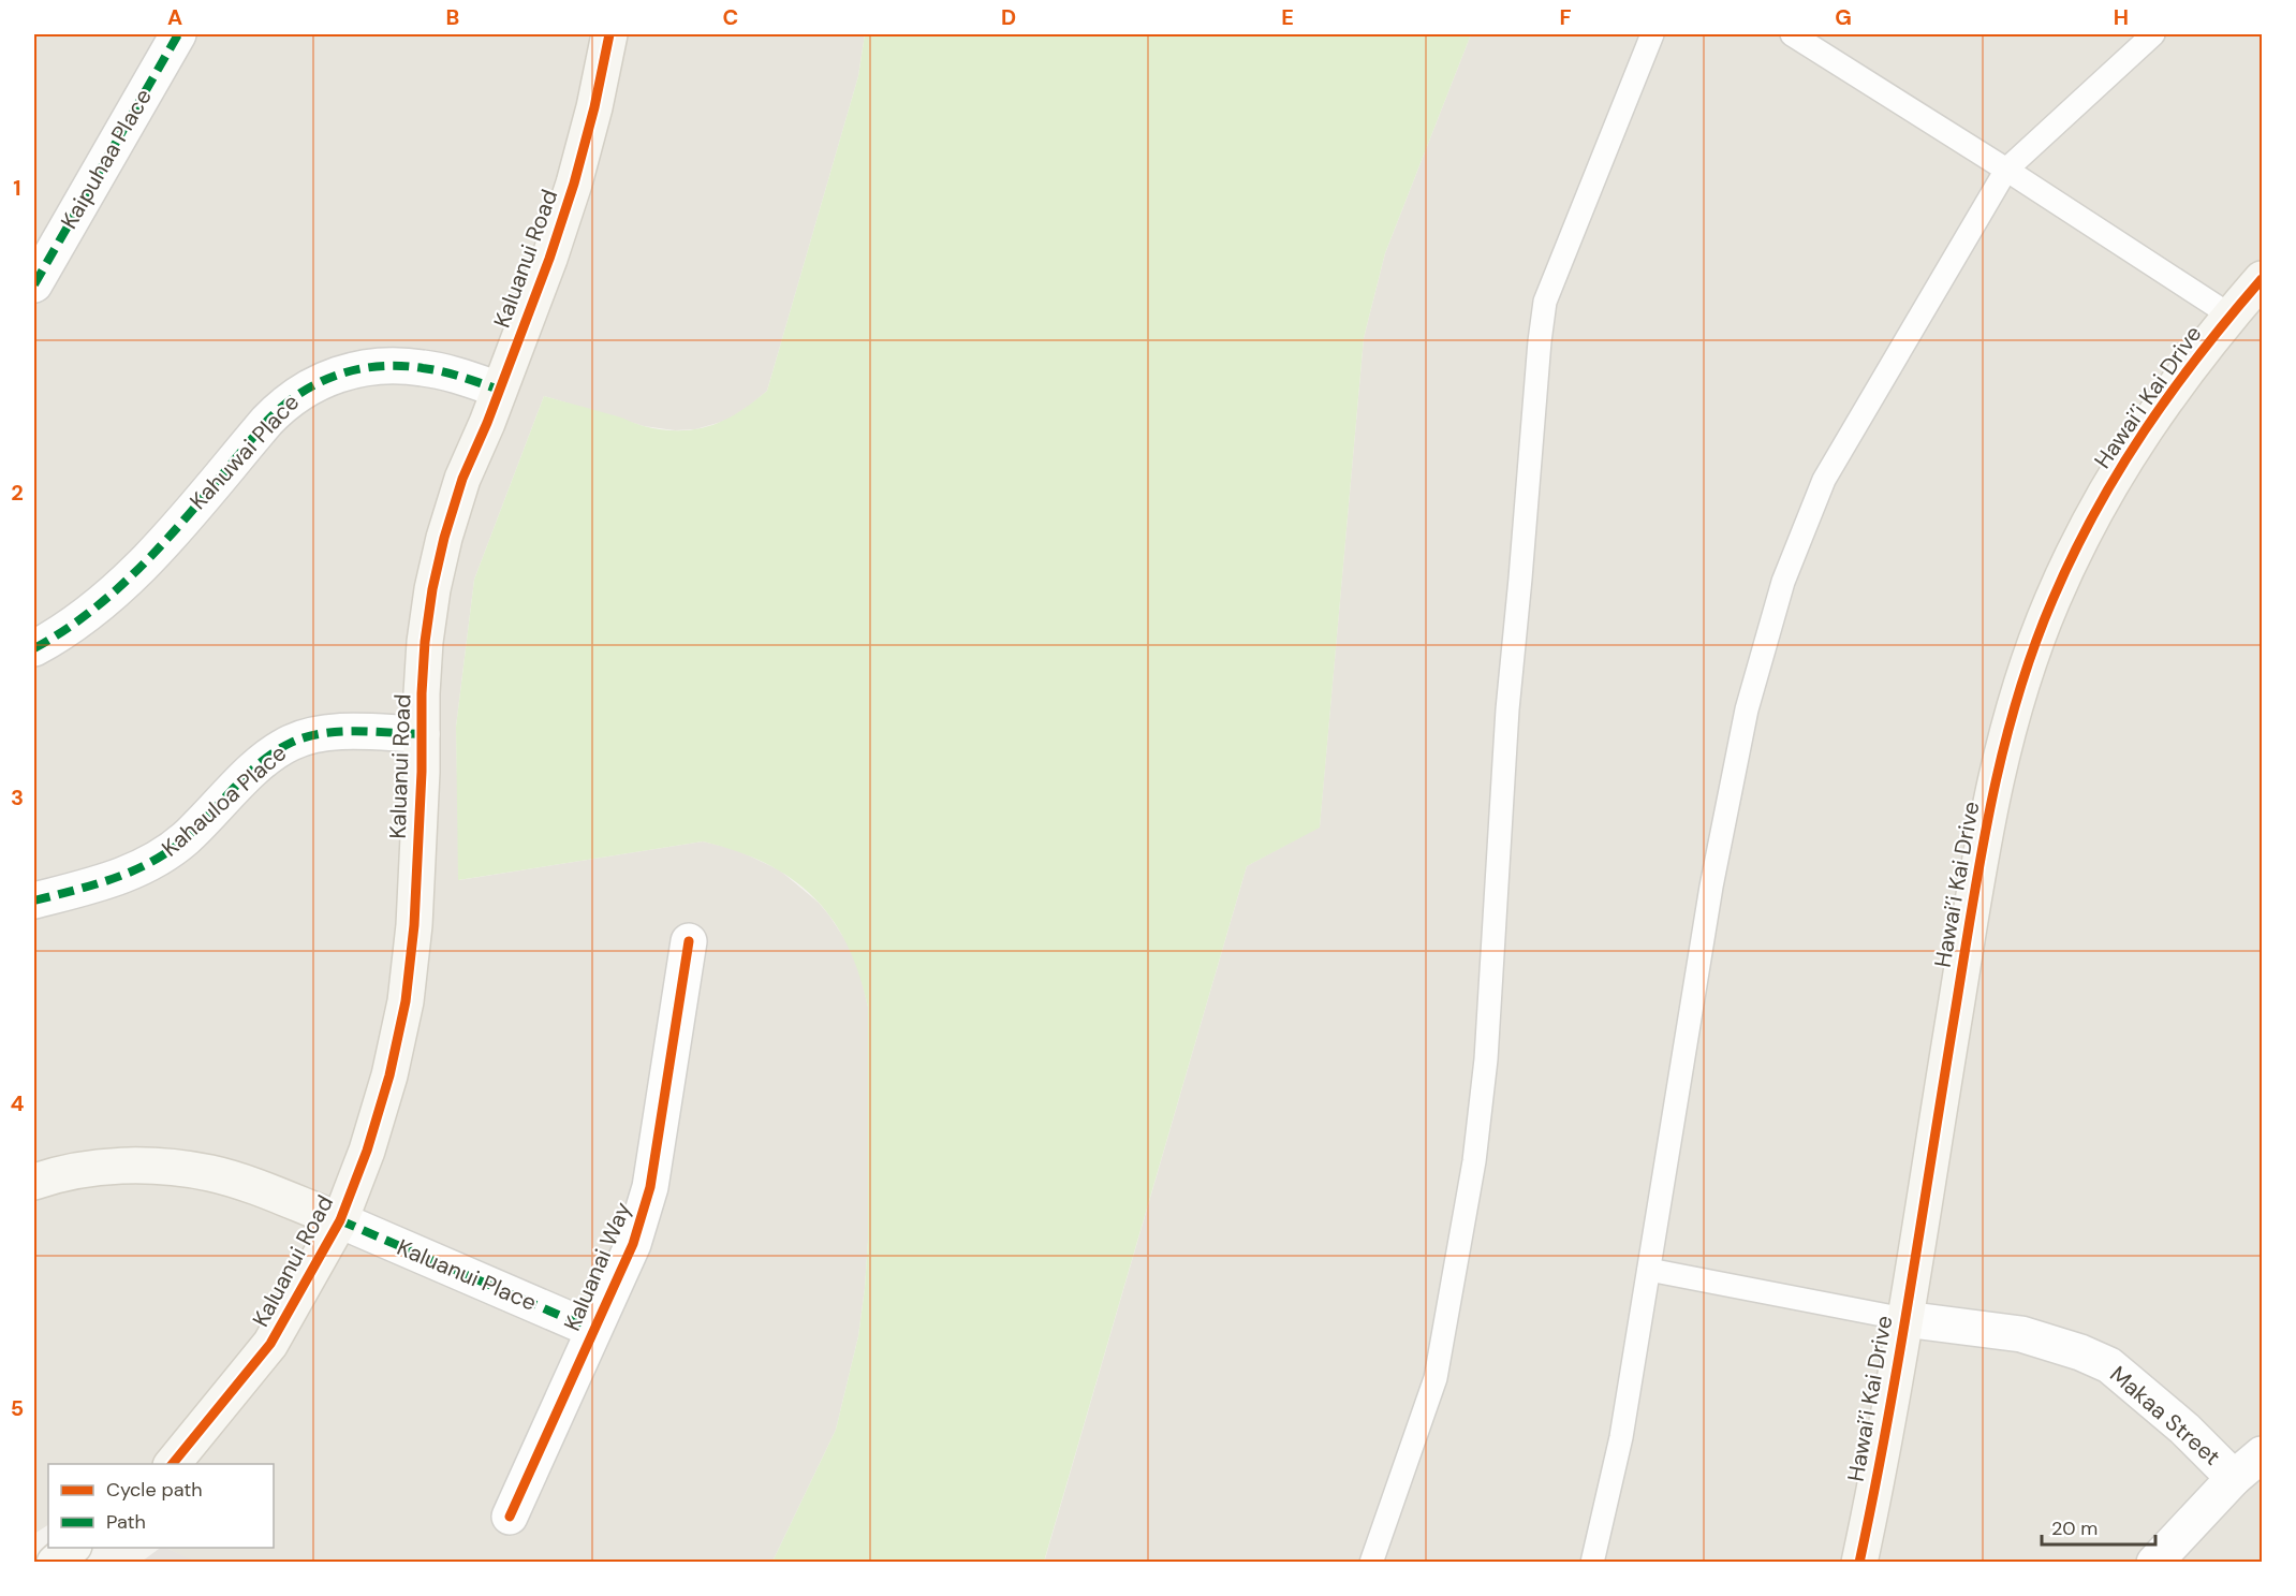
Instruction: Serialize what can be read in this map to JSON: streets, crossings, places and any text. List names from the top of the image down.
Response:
{
  "streets": {
    "street": [
      "Kaipuhaa Place",
      "Kaluanui Road",
      "Hawai’i Kai Drive",
      "Kahuwai Place",
      "Kahauloa Place",
      "Kaluanai Way",
      "Kaluanui Place",
      "Makaa Street"
    ]
  },
  "crossings": [
    ["Kaluanui Road", "Kahuwai Place"],
    ["Kaluanui Road", "Kahauloa Place"],
    ["Kaluanui Road", "Kaluanui Place"],
    ["Hawai’i Kai Drive", "Makaa Street"],
    ["Kaluanai Way", "Kaluanui Place"]
  ],
  "legend": ["Cycle path", "Path"],
  "scale_bar": "20 m",
  "grid": {
    "columns": [
      "A",
      "B",
      "C",
      "D",
      "E",
      "F",
      "G",
      "H"
    ],
    "rows": [
      "1",
      "2",
      "3",
      "4",
      "5"
    ]
  }
}
